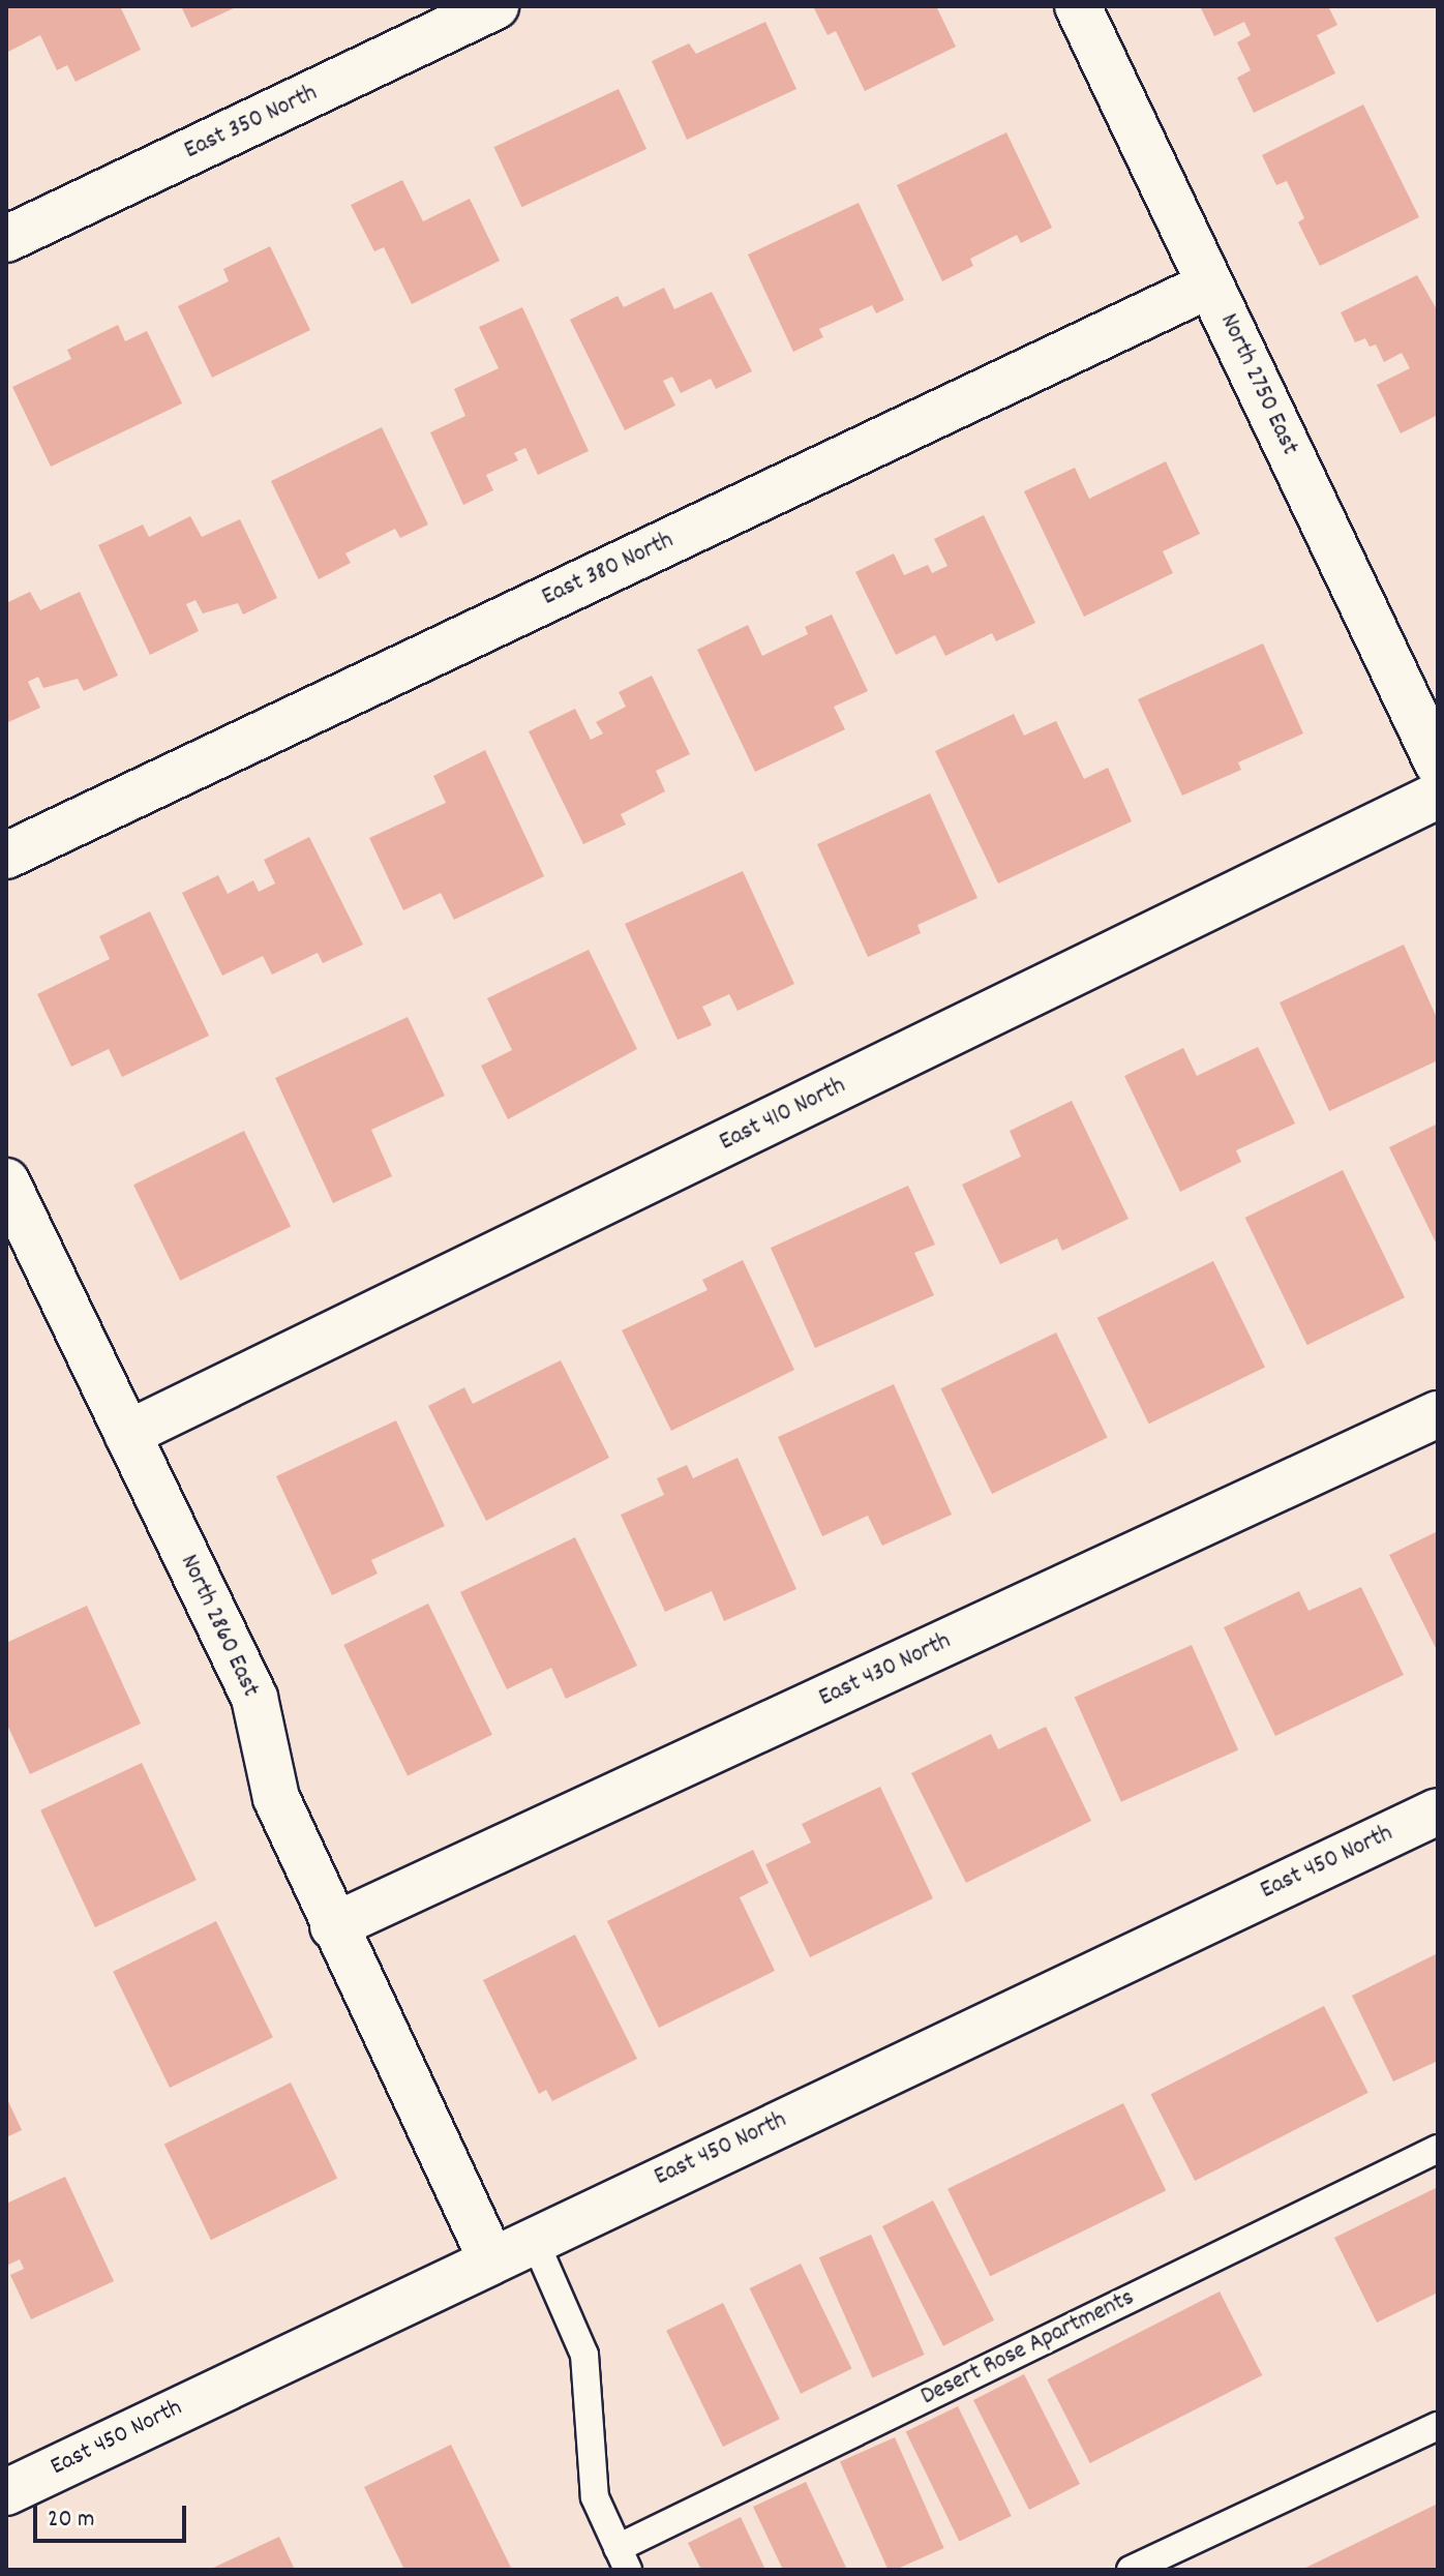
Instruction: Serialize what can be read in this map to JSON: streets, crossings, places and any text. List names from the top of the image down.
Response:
{
  "streets": {
    "street": [
      "East 350 North",
      "North 2750 East",
      "East 380 North",
      "East 410 North",
      "North 2860 East",
      "East 430 North",
      "East 450 North"
    ],
    "lane": ["Desert Rose Apartments"]
  },
  "crossings": [
    ["North 2750 East", "East 380 North"],
    ["East 410 North", "North 2860 East"],
    ["North 2860 East", "East 430 North"],
    ["North 2860 East", "East 450 North"],
    ["East 450 North", "Desert Rose Apartments"]
  ],
  "scale_bar": "20 m"
}
